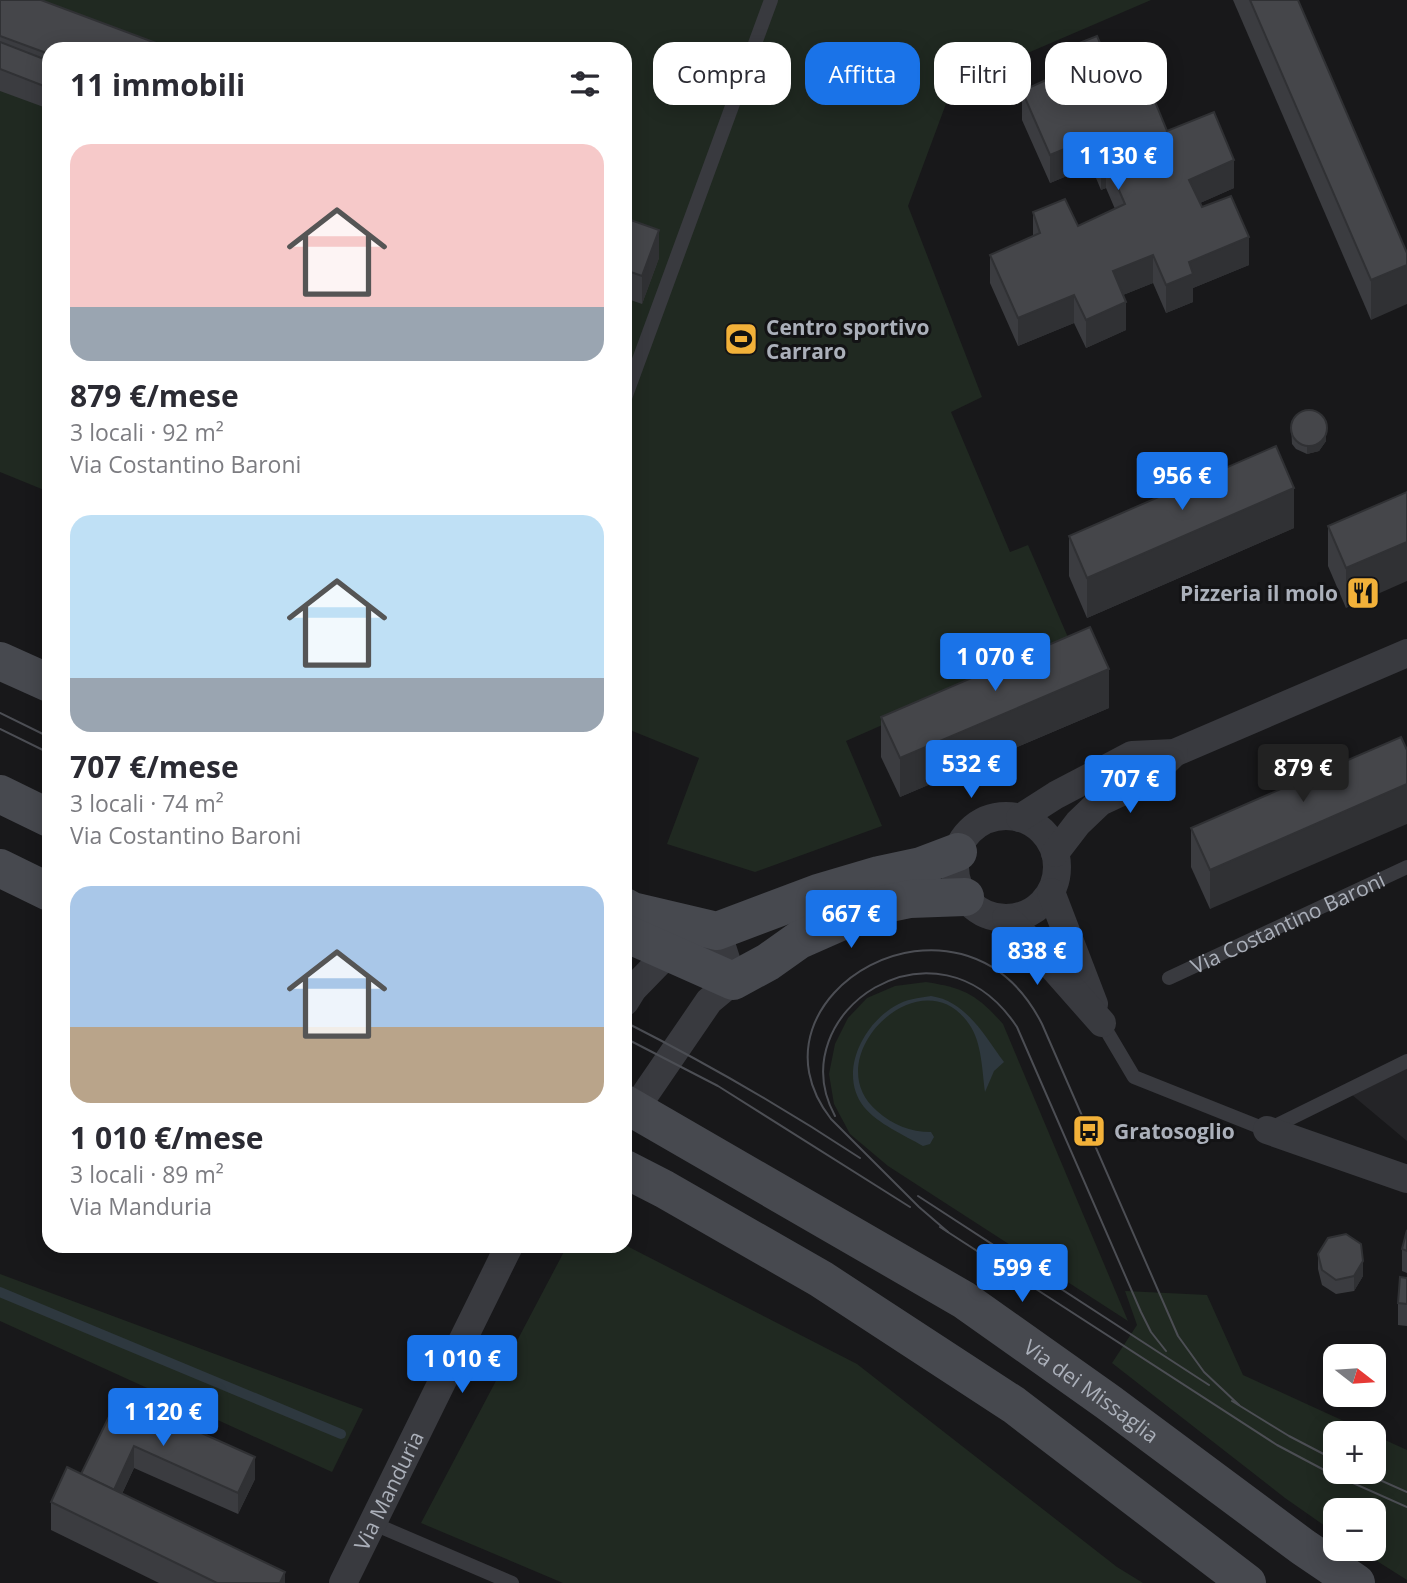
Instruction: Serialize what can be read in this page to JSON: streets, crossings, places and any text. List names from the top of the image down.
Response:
{
  "streets": {
    "main road": ["Via dei Missaglia"],
    "street": ["Via Manduria"],
    "lane": ["Via Costantino Baroni"]
  },
  "places": {
    "sports": ["Centro sportivo Carraro"],
    "restaurant": ["Pizzeria il molo"],
    "bus stop": ["Gratosoglio"]
  },
  "north": "right",
  "page": {
    "chip": [
      "Compra",
      "Affitta",
      "Filtri",
      "Nuovo"
    ],
    "heading": "11 immobili",
    "list": [
      {
        "name": "879 €/mese",
        "note": "3 locali · 92 m² · Via Costantino Baroni"
      },
      {
        "name": "707 €/mese",
        "note": "3 locali · 74 m² · Via Costantino Baroni"
      },
      {
        "name": "1 010 €/mese",
        "note": "3 locali · 89 m² · Via Manduria"
      }
    ],
    "price": [
      "1 130 €",
      "956 €",
      "1 070 €",
      "532 €",
      "879 €",
      "707 €",
      "667 €",
      "838 €",
      "599 €",
      "1 010 €",
      "1 120 €"
    ],
    "map_buttons": ["+", "−"]
  }
}
